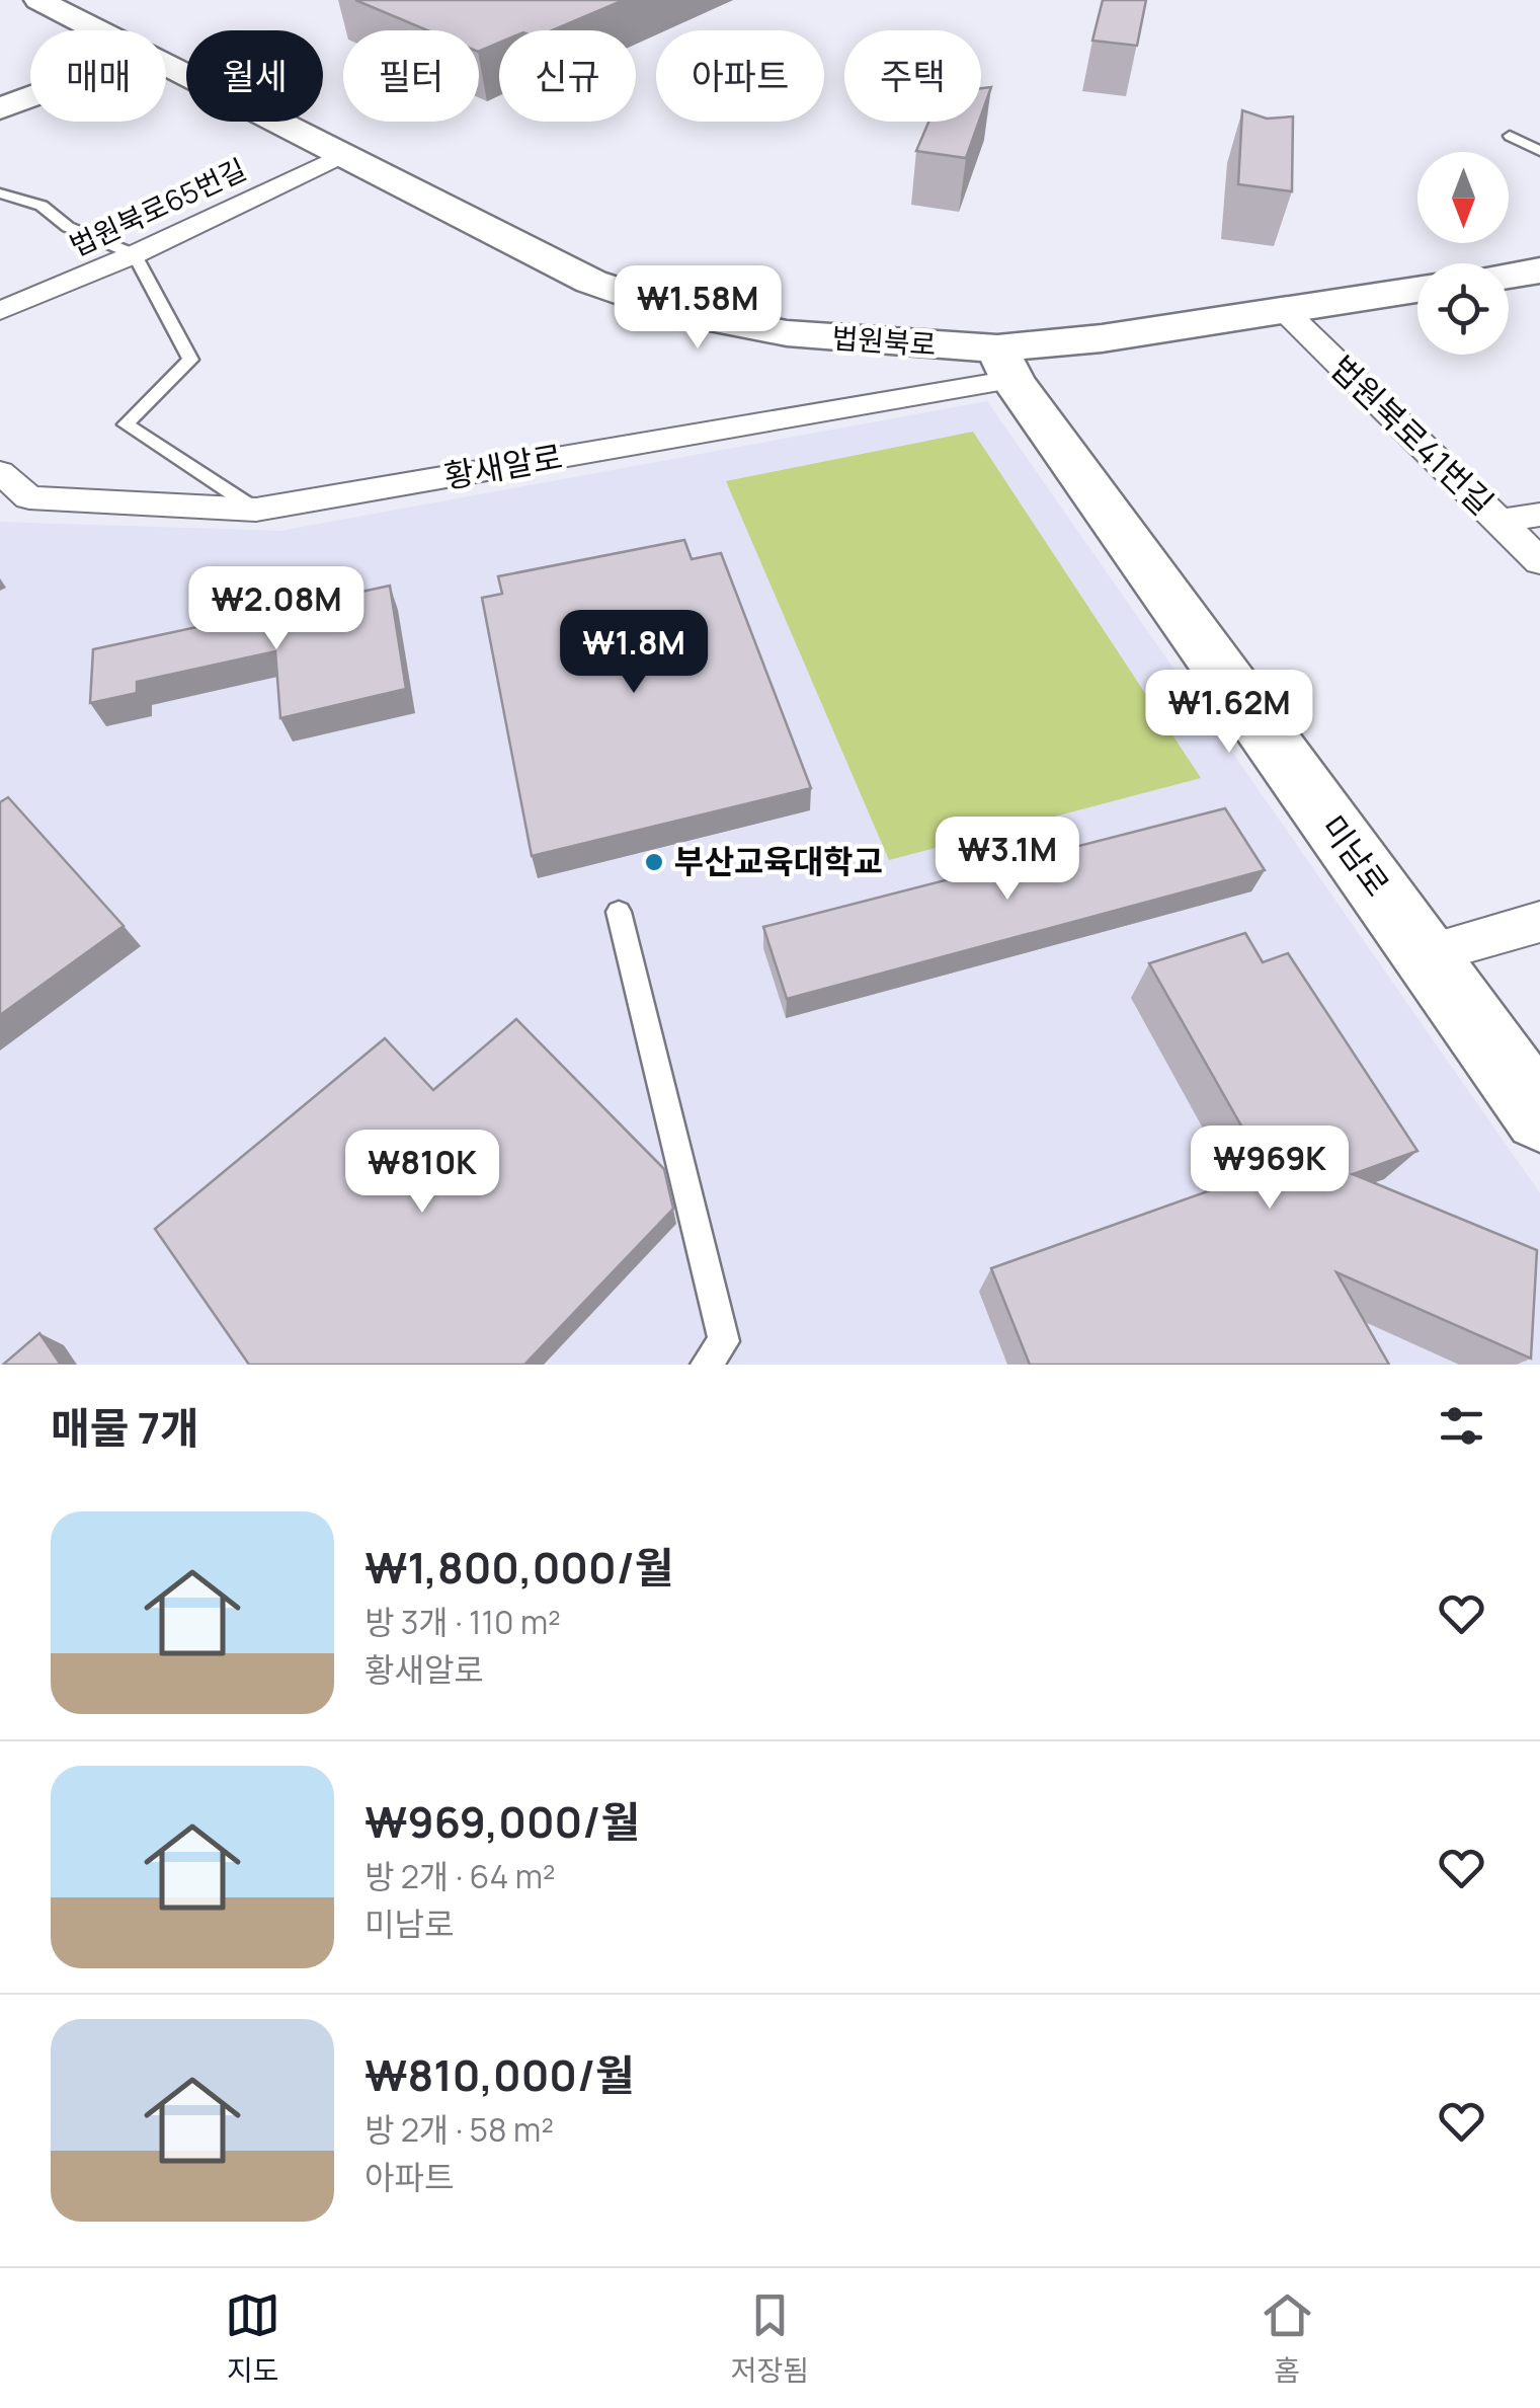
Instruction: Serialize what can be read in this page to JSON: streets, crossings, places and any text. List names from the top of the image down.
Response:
{
  "streets": {
    "main road": ["법원북로", "미남로"],
    "street": ["법원북로65번길", "법원북로41번길", "황새알로"]
  },
  "crossings": [
    ["법원북로65번길", "법원북로"],
    ["법원북로", "법원북로41번길"],
    ["법원북로", "황새알로"],
    ["법원북로", "미남로"],
    ["황새알로", "미남로"]
  ],
  "places": ["부산교육대학교"],
  "north": "bottom",
  "page": {
    "chip": [
      "매매",
      "월세",
      "필터",
      "신규",
      "아파트",
      "주택"
    ],
    "price": [
      "₩1.58M",
      "₩2.08M",
      "₩1.8M",
      "₩1.62M",
      "₩3.1M",
      "₩969K",
      "₩810K"
    ],
    "heading": "매물 7개",
    "list": [
      {
        "name": "₩1,800,000/월",
        "note": "방 3개 · 110 m² · 황새알로"
      },
      {
        "name": "₩969,000/월",
        "note": "방 2개 · 64 m² · 미남로"
      },
      {
        "name": "₩810,000/월",
        "note": "방 2개 · 58 m² · 아파트"
      }
    ],
    "tabs": ["지도", "저장됨", "홈"]
  }
}
